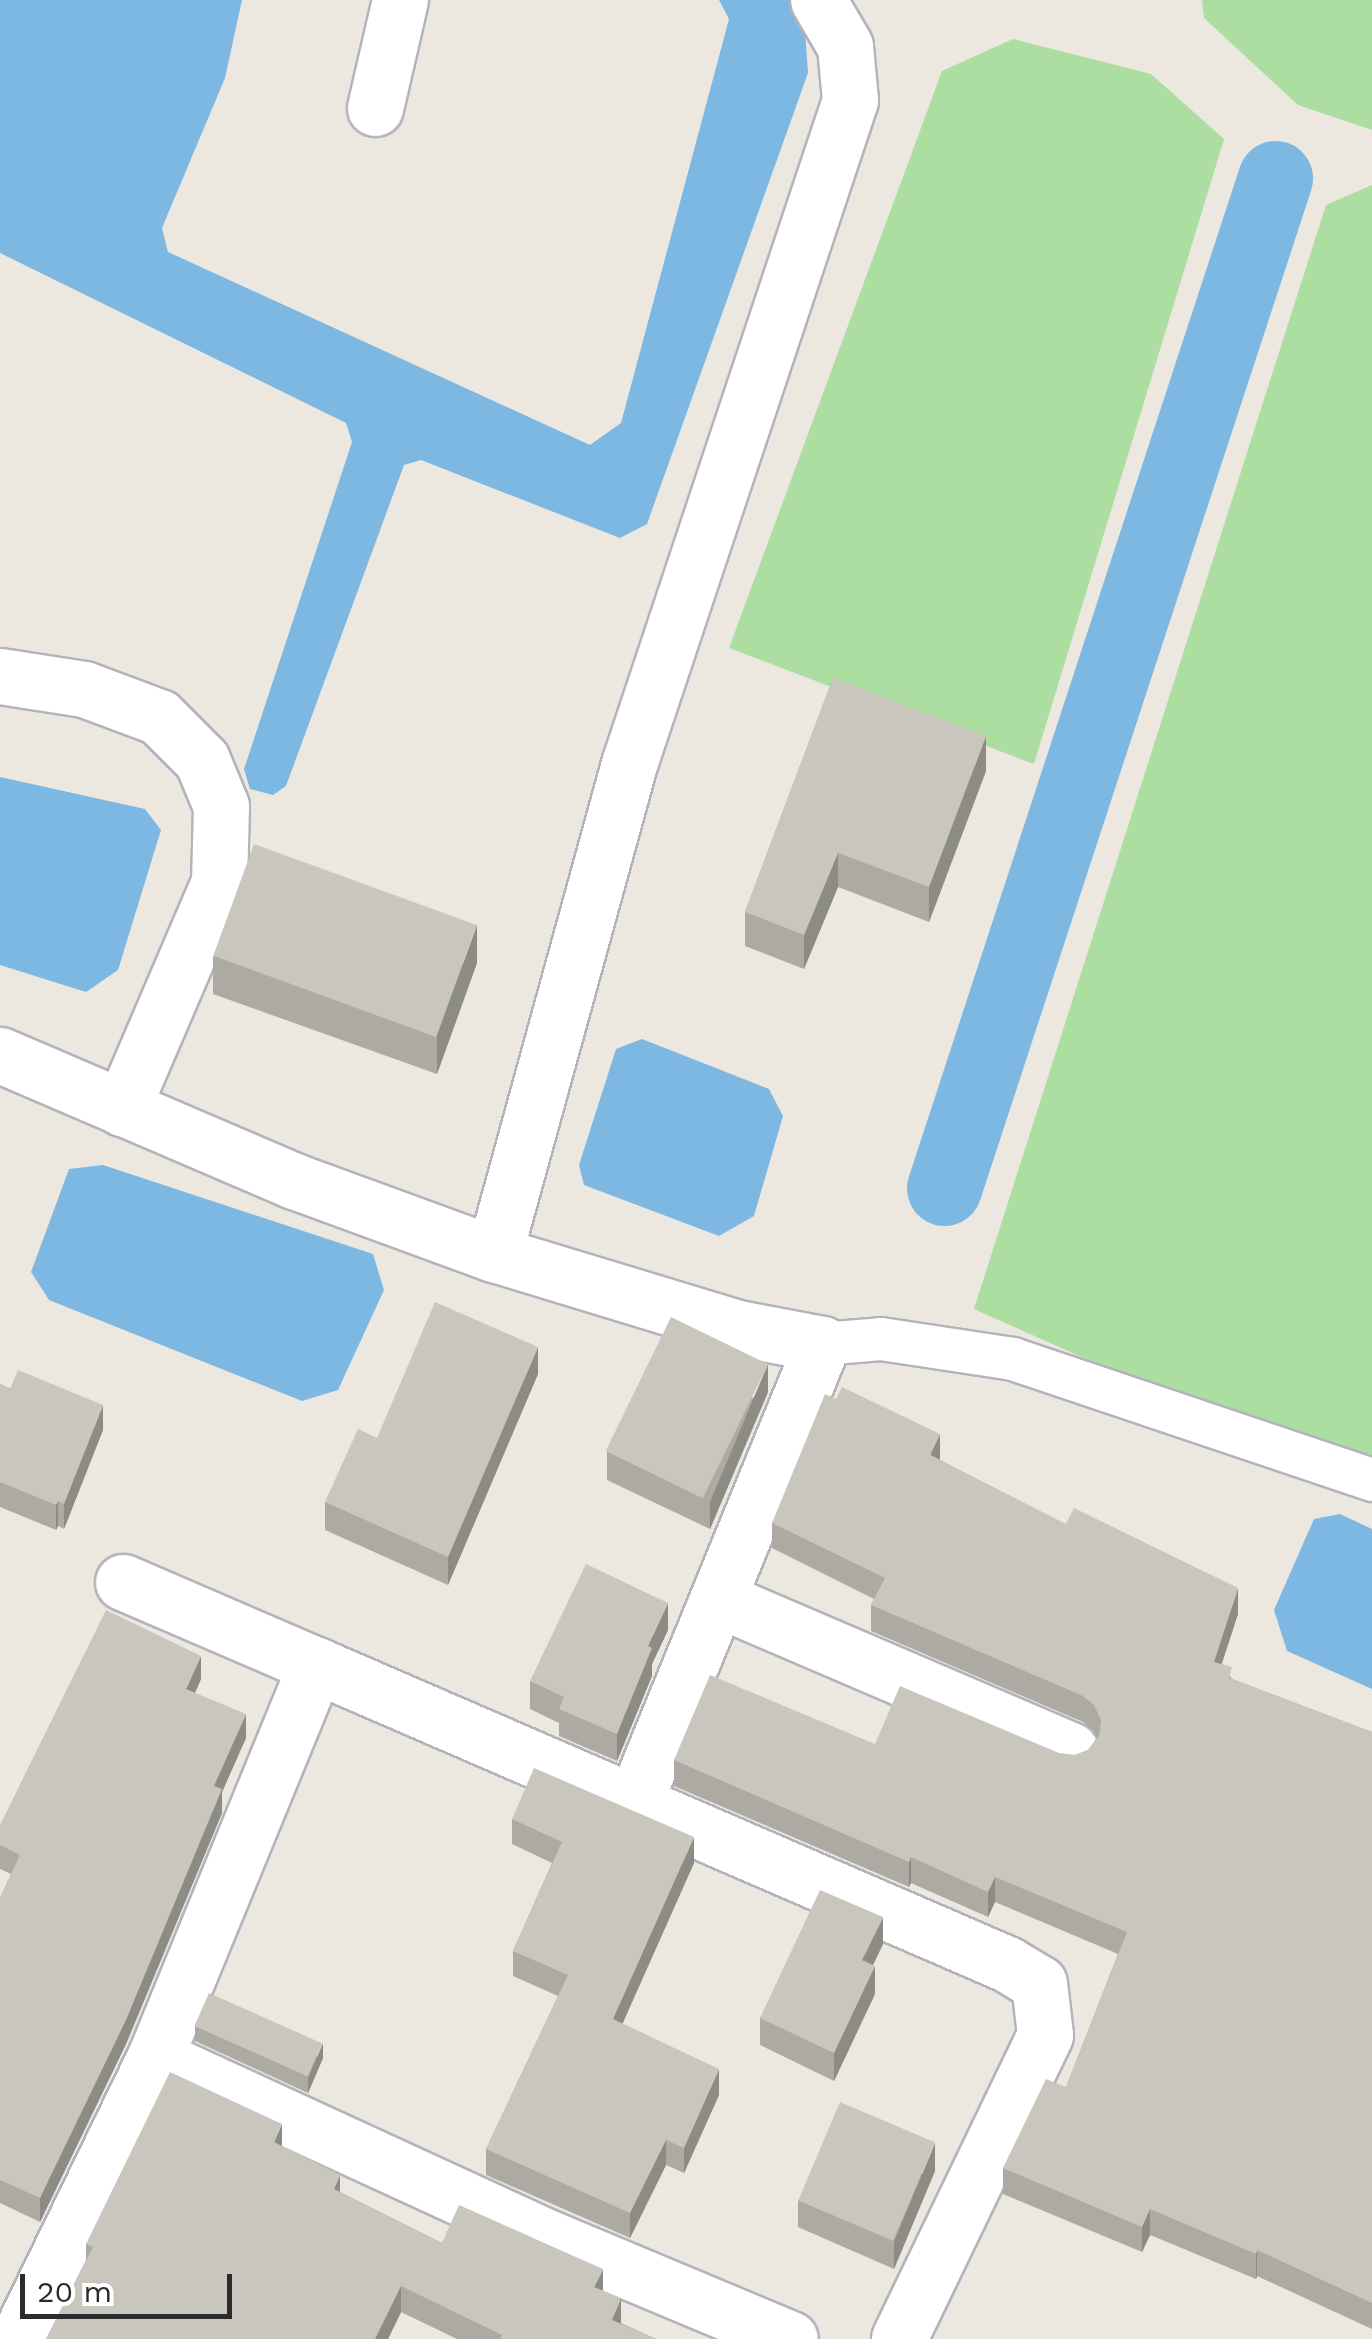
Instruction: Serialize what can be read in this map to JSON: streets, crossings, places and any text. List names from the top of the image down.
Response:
{
  "scale_bar": "20 m"
}
